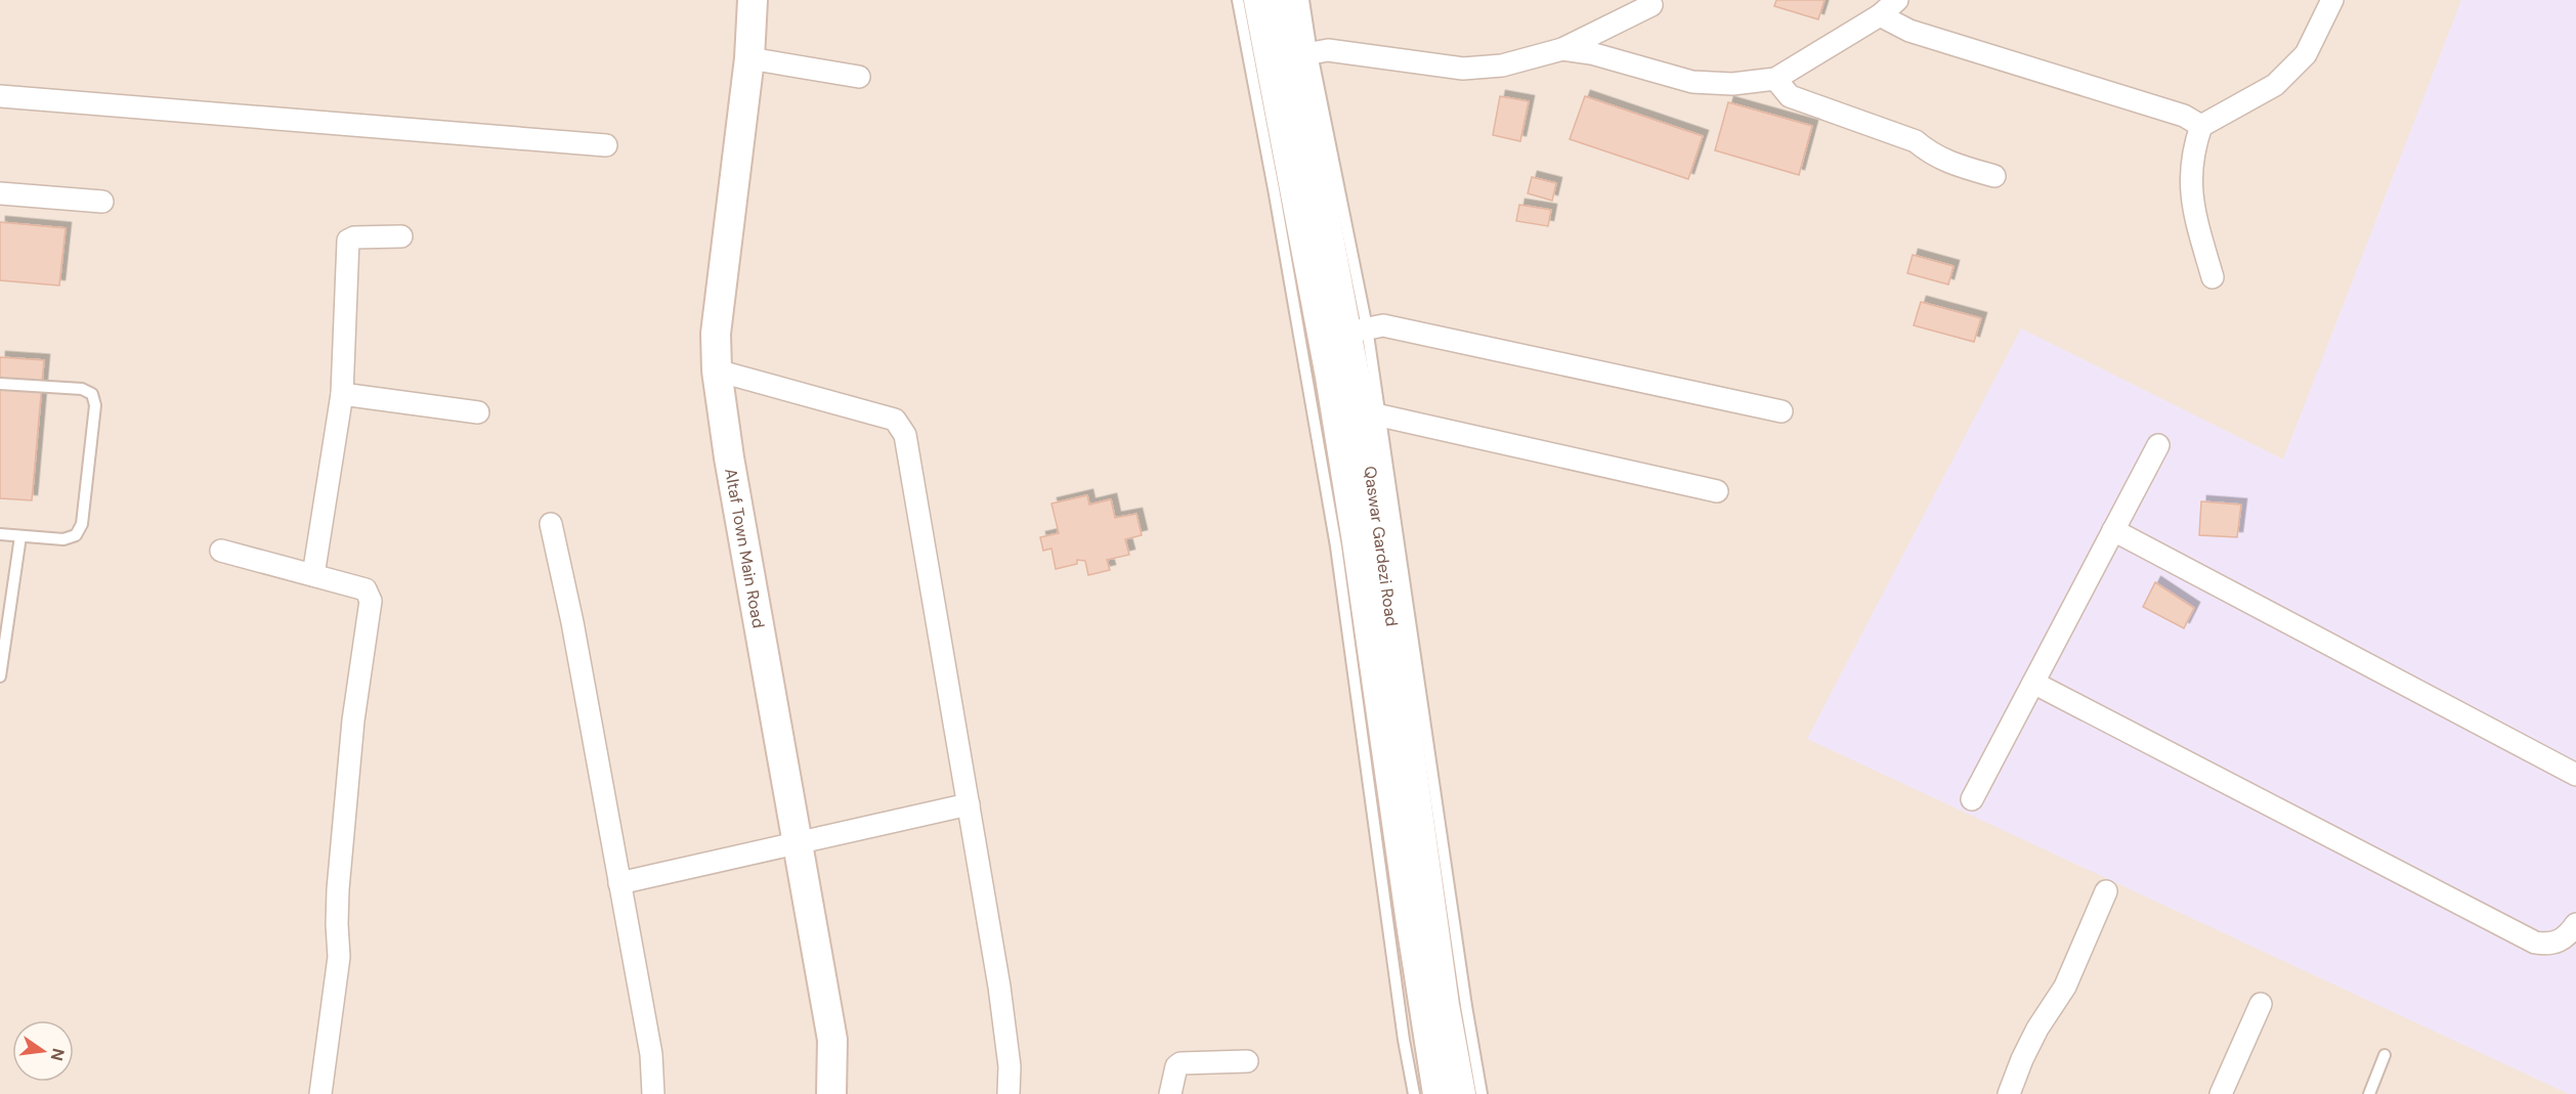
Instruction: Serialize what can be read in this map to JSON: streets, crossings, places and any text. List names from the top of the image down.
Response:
{
  "streets": {
    "main road": ["Qaswar Gardezi Road", "Altaf Town Main Road"]
  },
  "north": "right"
}
